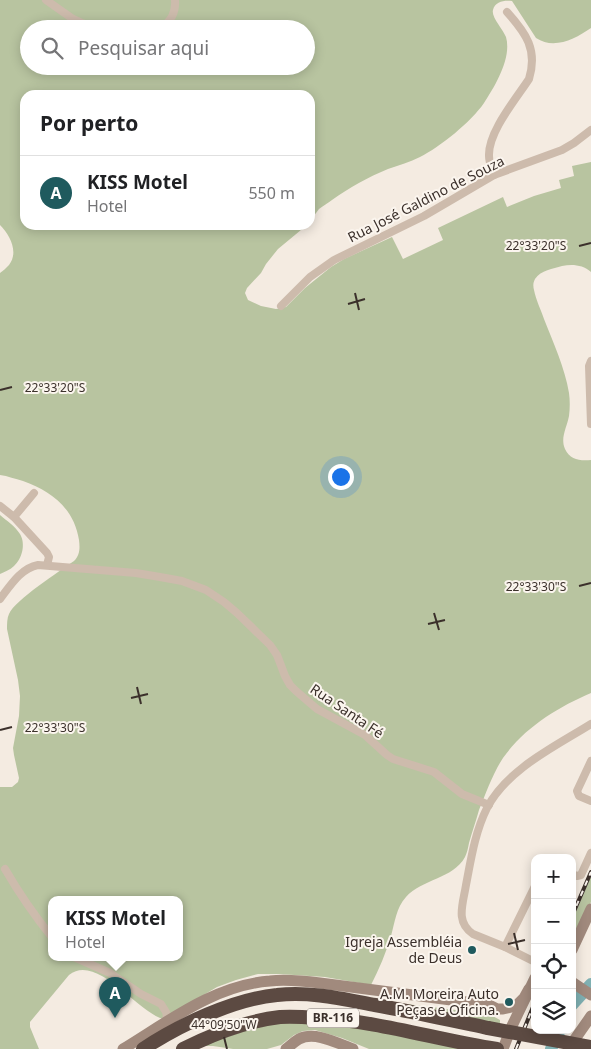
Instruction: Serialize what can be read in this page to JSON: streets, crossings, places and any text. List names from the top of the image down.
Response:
{
  "streets": {
    "highway": ["BR-116"],
    "street": ["Rua José Galdino de Souza", "Rua Santa Fé"]
  },
  "places": ["Igreja Assembléia de Deus", "A.M. Moreira Auto Peças e Oficina."],
  "page": {
    "search": "Pesquisar aqui",
    "heading": "Por perto",
    "list": [
      {
        "mark": "A",
        "name": "KISS Motel",
        "note": "Hotel",
        "value": "550 m"
      }
    ],
    "map_buttons": ["+", "−"],
    "popup": ["KISS Motel", "Hotel"],
    "pins": "A"
  },
  "coordinates": ["22°33'20\"S", "22°33'30\"S", "44°09'50\"W"]
}
